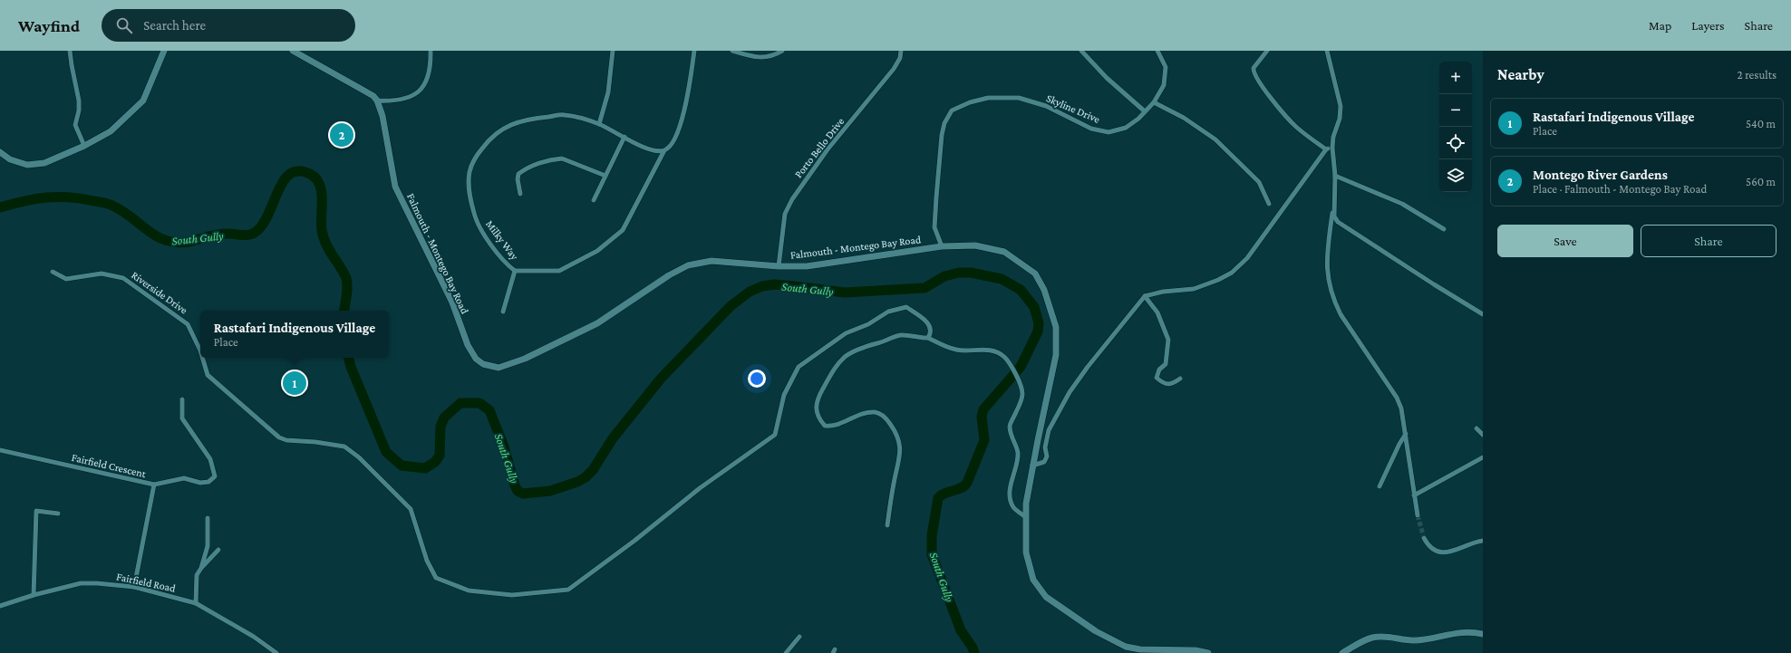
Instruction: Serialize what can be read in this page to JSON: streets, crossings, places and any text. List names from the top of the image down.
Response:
{
  "streets": {
    "main road": ["Falmouth - Montego Bay Road"],
    "street": [
      "Skyline Drive",
      "Porto Bello Drive",
      "Milky Way",
      "Riverside Drive",
      "Fairfield Crescent",
      "Fairfield Road"
    ]
  },
  "crossings": [
    ["Skyline Drive", "Falmouth - Montego Bay Road"],
    ["Porto Bello Drive", "Falmouth - Montego Bay Road"],
    ["Fairfield Crescent", "Fairfield Road"]
  ],
  "water": ["South Gully"],
  "page": {
    "header": "Wayfind",
    "search": "Search here",
    "nav": ["Map", "Layers", "Share"],
    "heading": ["Nearby", "2 results"],
    "map_buttons": ["+", "−"],
    "list": [
      {
        "mark": "1",
        "name": "Rastafari Indigenous Village",
        "note": "Place",
        "value": "540 m"
      },
      {
        "mark": "2",
        "name": "Montego River Gardens",
        "note": "Place · Falmouth - Montego Bay Road",
        "value": "560 m"
      }
    ],
    "pins": ["2", "1"],
    "buttons": ["Save", "Share"],
    "popup": ["Rastafari Indigenous Village", "Place"]
  }
}
